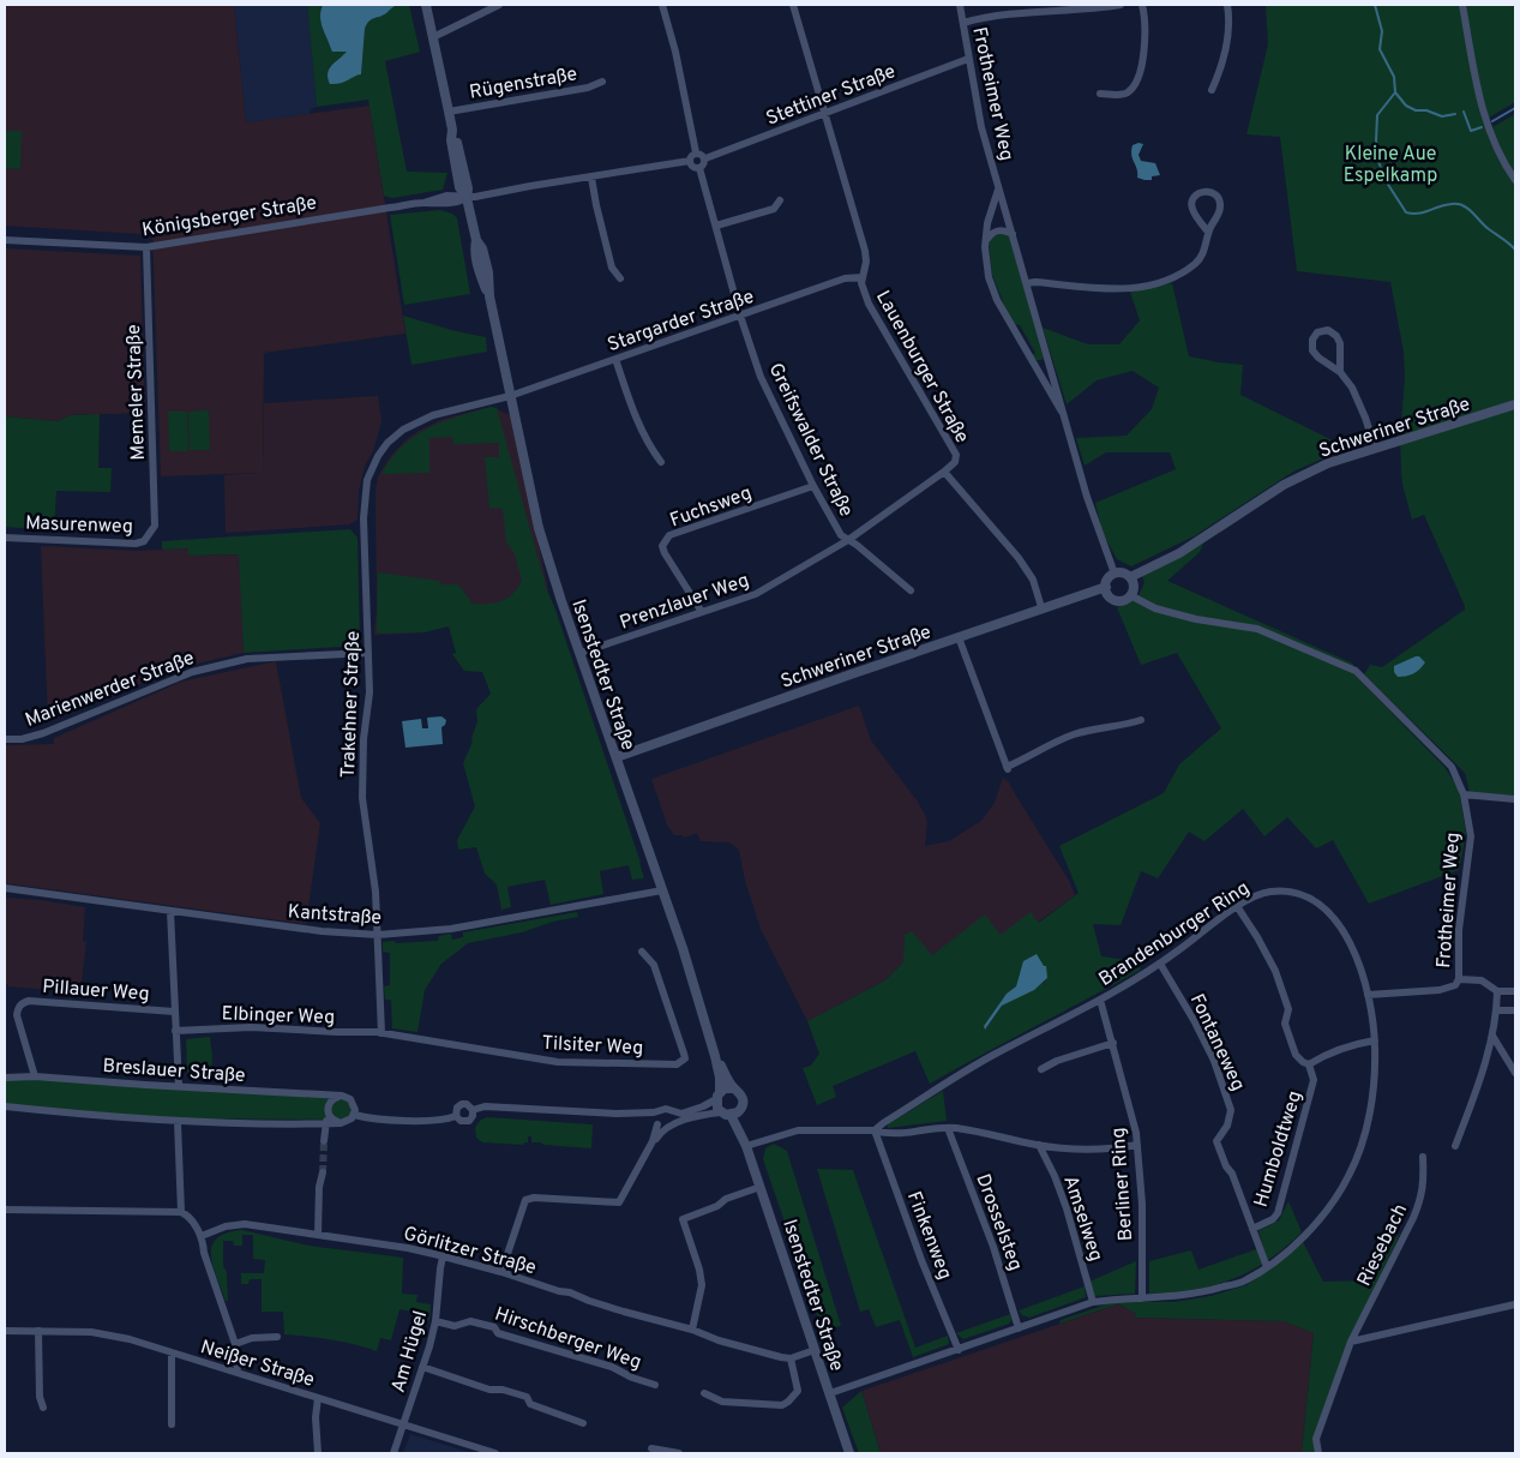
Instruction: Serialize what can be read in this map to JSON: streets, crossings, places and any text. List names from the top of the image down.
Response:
{
  "streets": {
    "street": [
      "Rügenstraße",
      "Stettiner Straße",
      "Frotheimer Weg",
      "Königsberger Straße",
      "Stargarder Straße",
      "Lauenburger Straße",
      "Memeler Straße",
      "Schweriner Straße",
      "Greifswalder Straße",
      "Fuchsweg",
      "Masurenweg",
      "Prenzlauer Weg",
      "Isenstedter Straße",
      "Marienwerder Straße",
      "Trakehner Straße",
      "Kantstraße",
      "Brandenburger Ring",
      "Pillauer Weg",
      "Elbinger Weg",
      "Fontaneweg",
      "Tilsiter Weg",
      "Breslauer Straße",
      "Humboldtweg",
      "Berliner Ring",
      "Amselweg",
      "Drosselsteg",
      "Finkenweg",
      "Riesebach",
      "Görlitzer Straße",
      "Hirschberger Weg",
      "Am Hügel",
      "Neißer Straße"
    ]
  },
  "crossings": [
    ["Rügenstraße", "Isenstedter Straße"],
    ["Stettiner Straße", "Frotheimer Weg"],
    ["Stettiner Straße", "Lauenburger Straße"],
    ["Stettiner Straße", "Greifswalder Straße"],
    ["Frotheimer Weg", "Schweriner Straße"],
    ["Frotheimer Weg", "Brandenburger Ring"],
    ["Königsberger Straße", "Memeler Straße"],
    ["Königsberger Straße", "Isenstedter Straße"],
    ["Stargarder Straße", "Lauenburger Straße"],
    ["Stargarder Straße", "Greifswalder Straße"],
    ["Stargarder Straße", "Isenstedter Straße"],
    ["Stargarder Straße", "Trakehner Straße"],
    ["Lauenburger Straße", "Schweriner Straße"],
    ["Lauenburger Straße", "Prenzlauer Weg"],
    ["Memeler Straße", "Masurenweg"],
    ["Schweriner Straße", "Isenstedter Straße"],
    ["Greifswalder Straße", "Fuchsweg"],
    ["Greifswalder Straße", "Prenzlauer Weg"],
    ["Fuchsweg", "Prenzlauer Weg"],
    ["Prenzlauer Weg", "Isenstedter Straße"],
    ["Isenstedter Straße", "Trakehner Straße"],
    ["Isenstedter Straße", "Kantstraße"],
    ["Isenstedter Straße", "Brandenburger Ring"],
    ["Marienwerder Straße", "Trakehner Straße"],
    ["Trakehner Straße", "Kantstraße"],
    ["Trakehner Straße", "Elbinger Weg"],
    ["Trakehner Straße", "Tilsiter Weg"],
    ["Brandenburger Ring", "Fontaneweg"],
    ["Brandenburger Ring", "Berliner Ring"],
    ["Brandenburger Ring", "Amselweg"],
    ["Brandenburger Ring", "Drosselsteg"],
    ["Brandenburger Ring", "Finkenweg"],
    ["Pillauer Weg", "Breslauer Straße"],
    ["Elbinger Weg", "Tilsiter Weg"],
    ["Fontaneweg", "Humboldtweg"],
    ["Görlitzer Straße", "Am Hügel"],
    ["Hirschberger Weg", "Am Hügel"],
    ["Am Hügel", "Neißer Straße"]
  ],
  "parks": ["Kleine Aue Espelkamp"]
}
